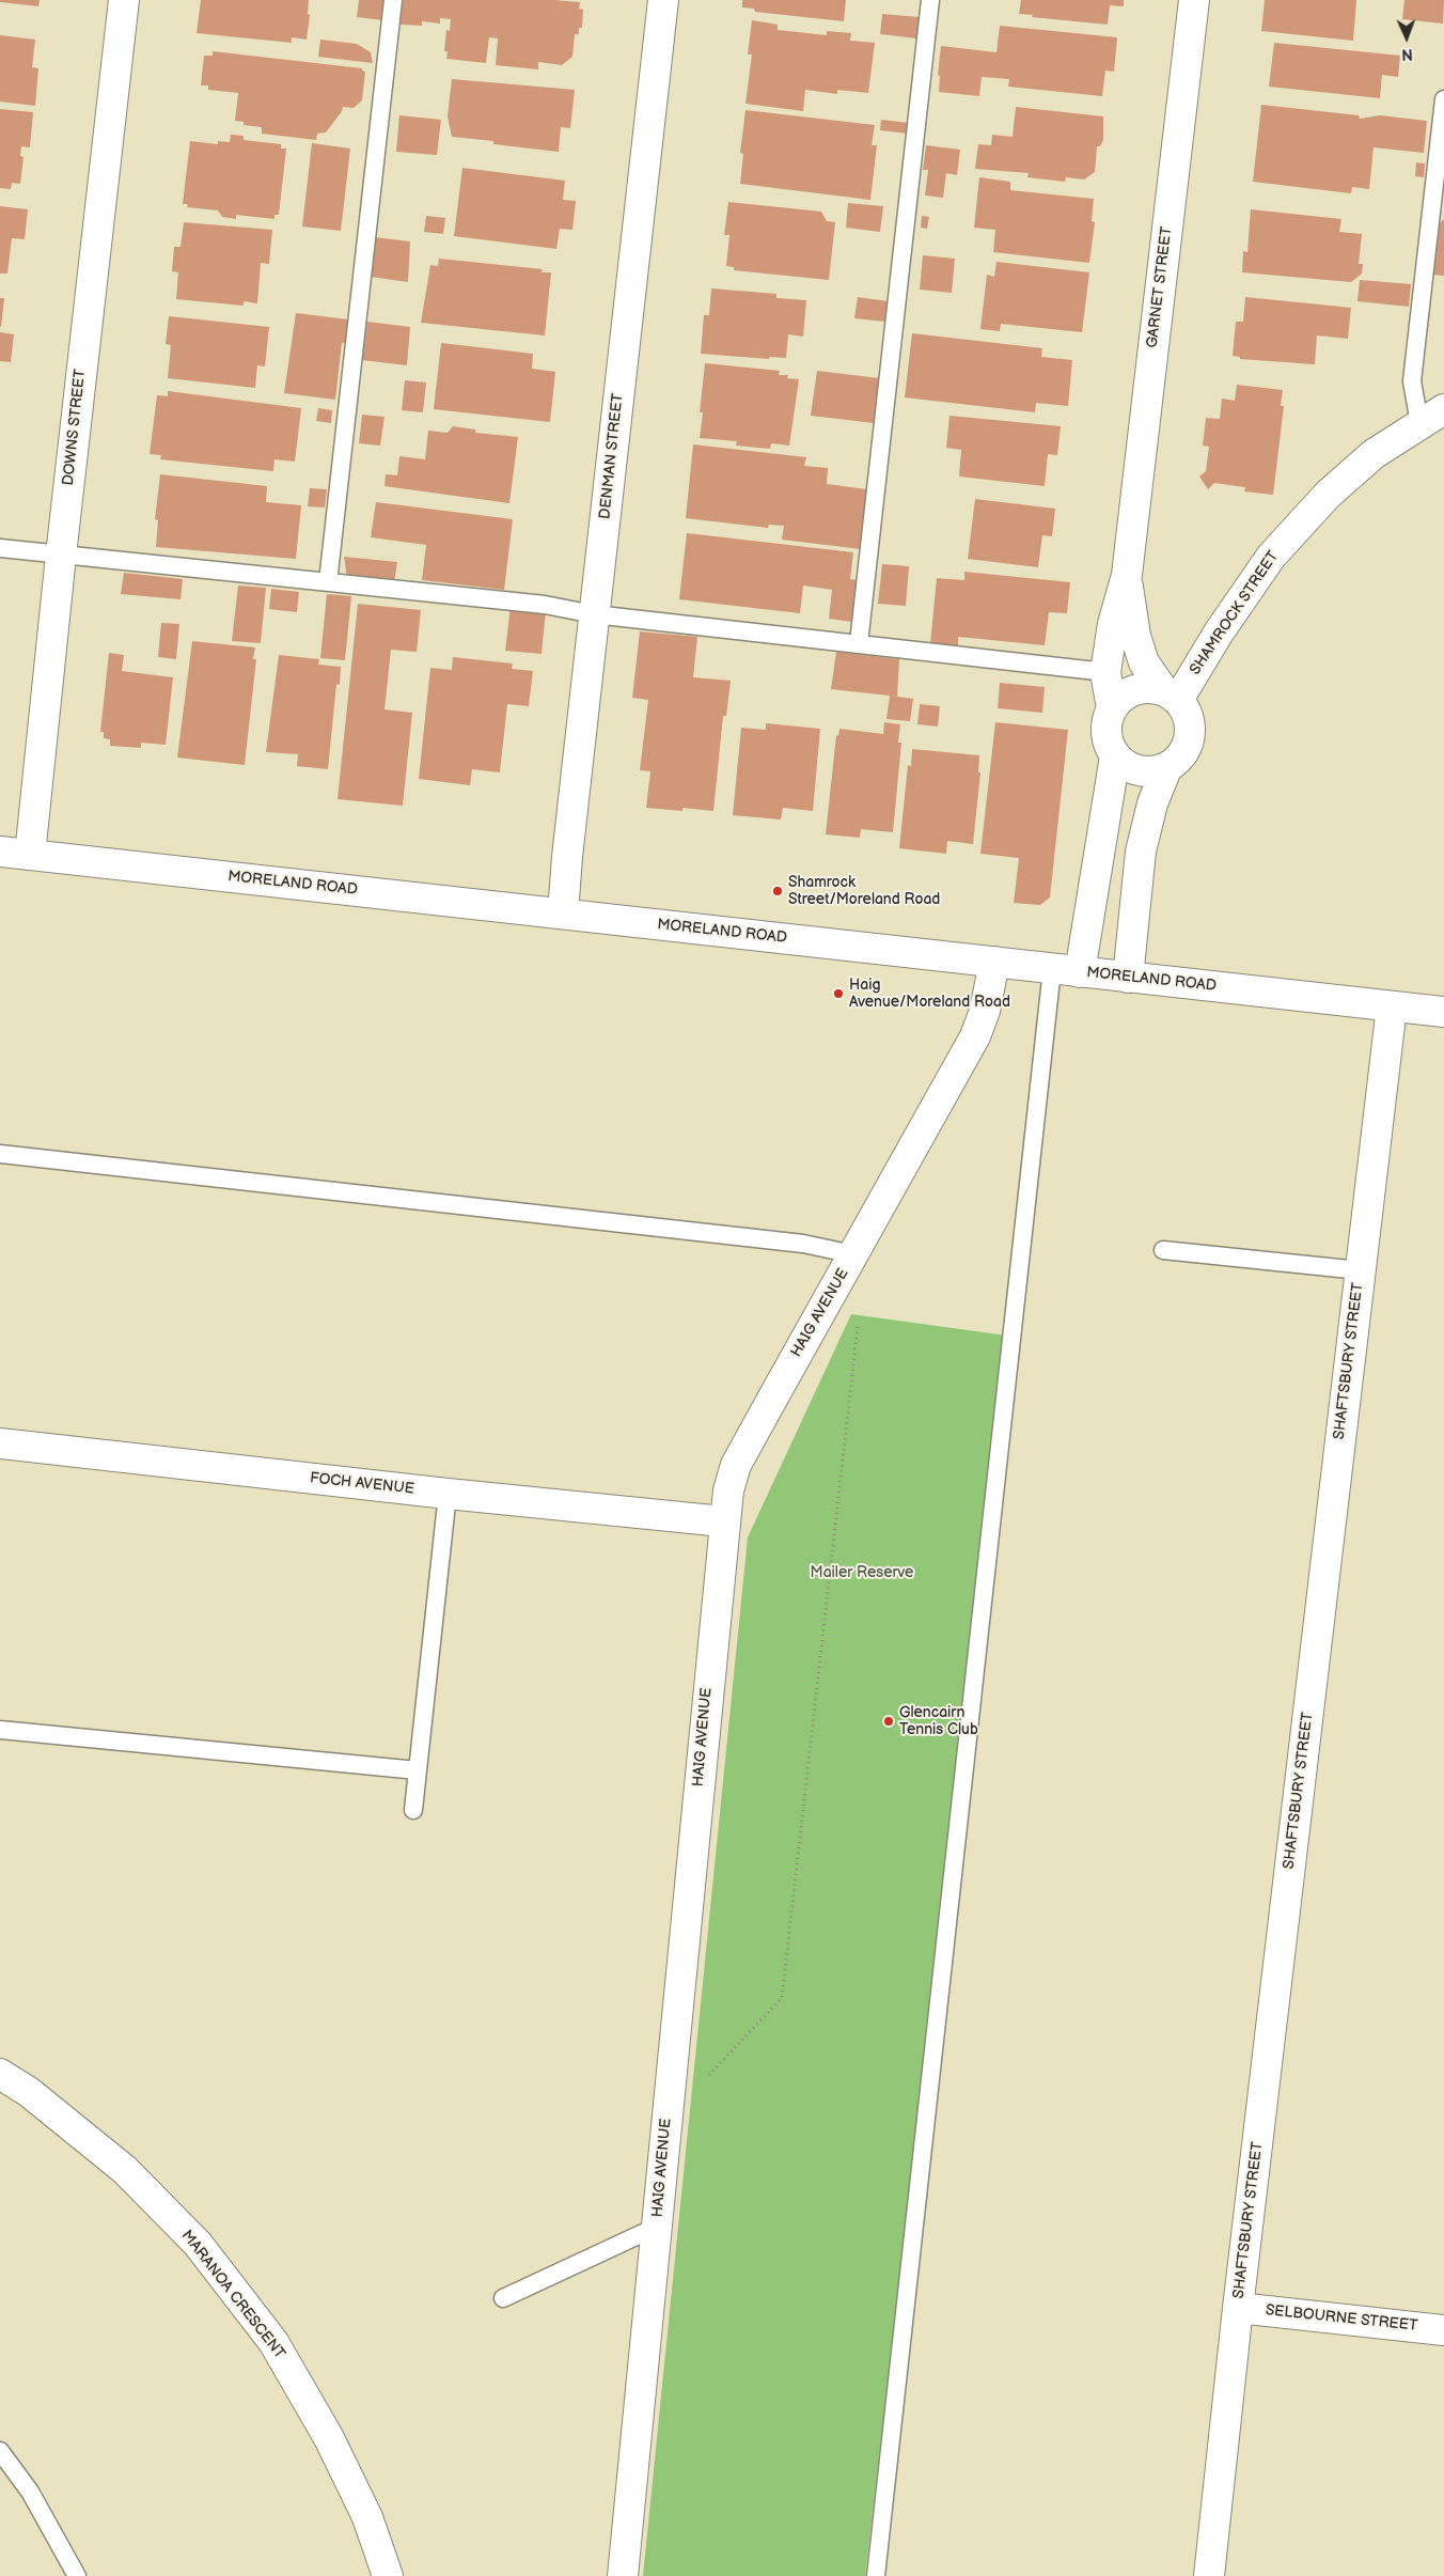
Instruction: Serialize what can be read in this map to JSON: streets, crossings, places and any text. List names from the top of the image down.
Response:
{
  "streets": {
    "street": [
      "GARNET STREET",
      "DOWNS STREET",
      "DENMAN STREET",
      "SHAMROCK STREET",
      "MORELAND ROAD",
      "HAIG AVENUE",
      "SHAFTSBURY STREET",
      "FOCH AVENUE",
      "MARANOA CRESCENT",
      "SELBOURNE STREET"
    ]
  },
  "crossings": [
    ["GARNET STREET", "SHAMROCK STREET"],
    ["DOWNS STREET", "MORELAND ROAD"],
    ["DENMAN STREET", "MORELAND ROAD"],
    ["MORELAND ROAD", "HAIG AVENUE"],
    ["MORELAND ROAD", "SHAFTSBURY STREET"],
    ["HAIG AVENUE", "FOCH AVENUE"],
    ["SHAFTSBURY STREET", "SELBOURNE STREET"]
  ],
  "parks": ["Mailer Reserve"],
  "places": ["Shamrock Street/Moreland Road", "Haig Avenue/Moreland Road", "Glencairn Tennis Club"],
  "north": "bottom"
}
